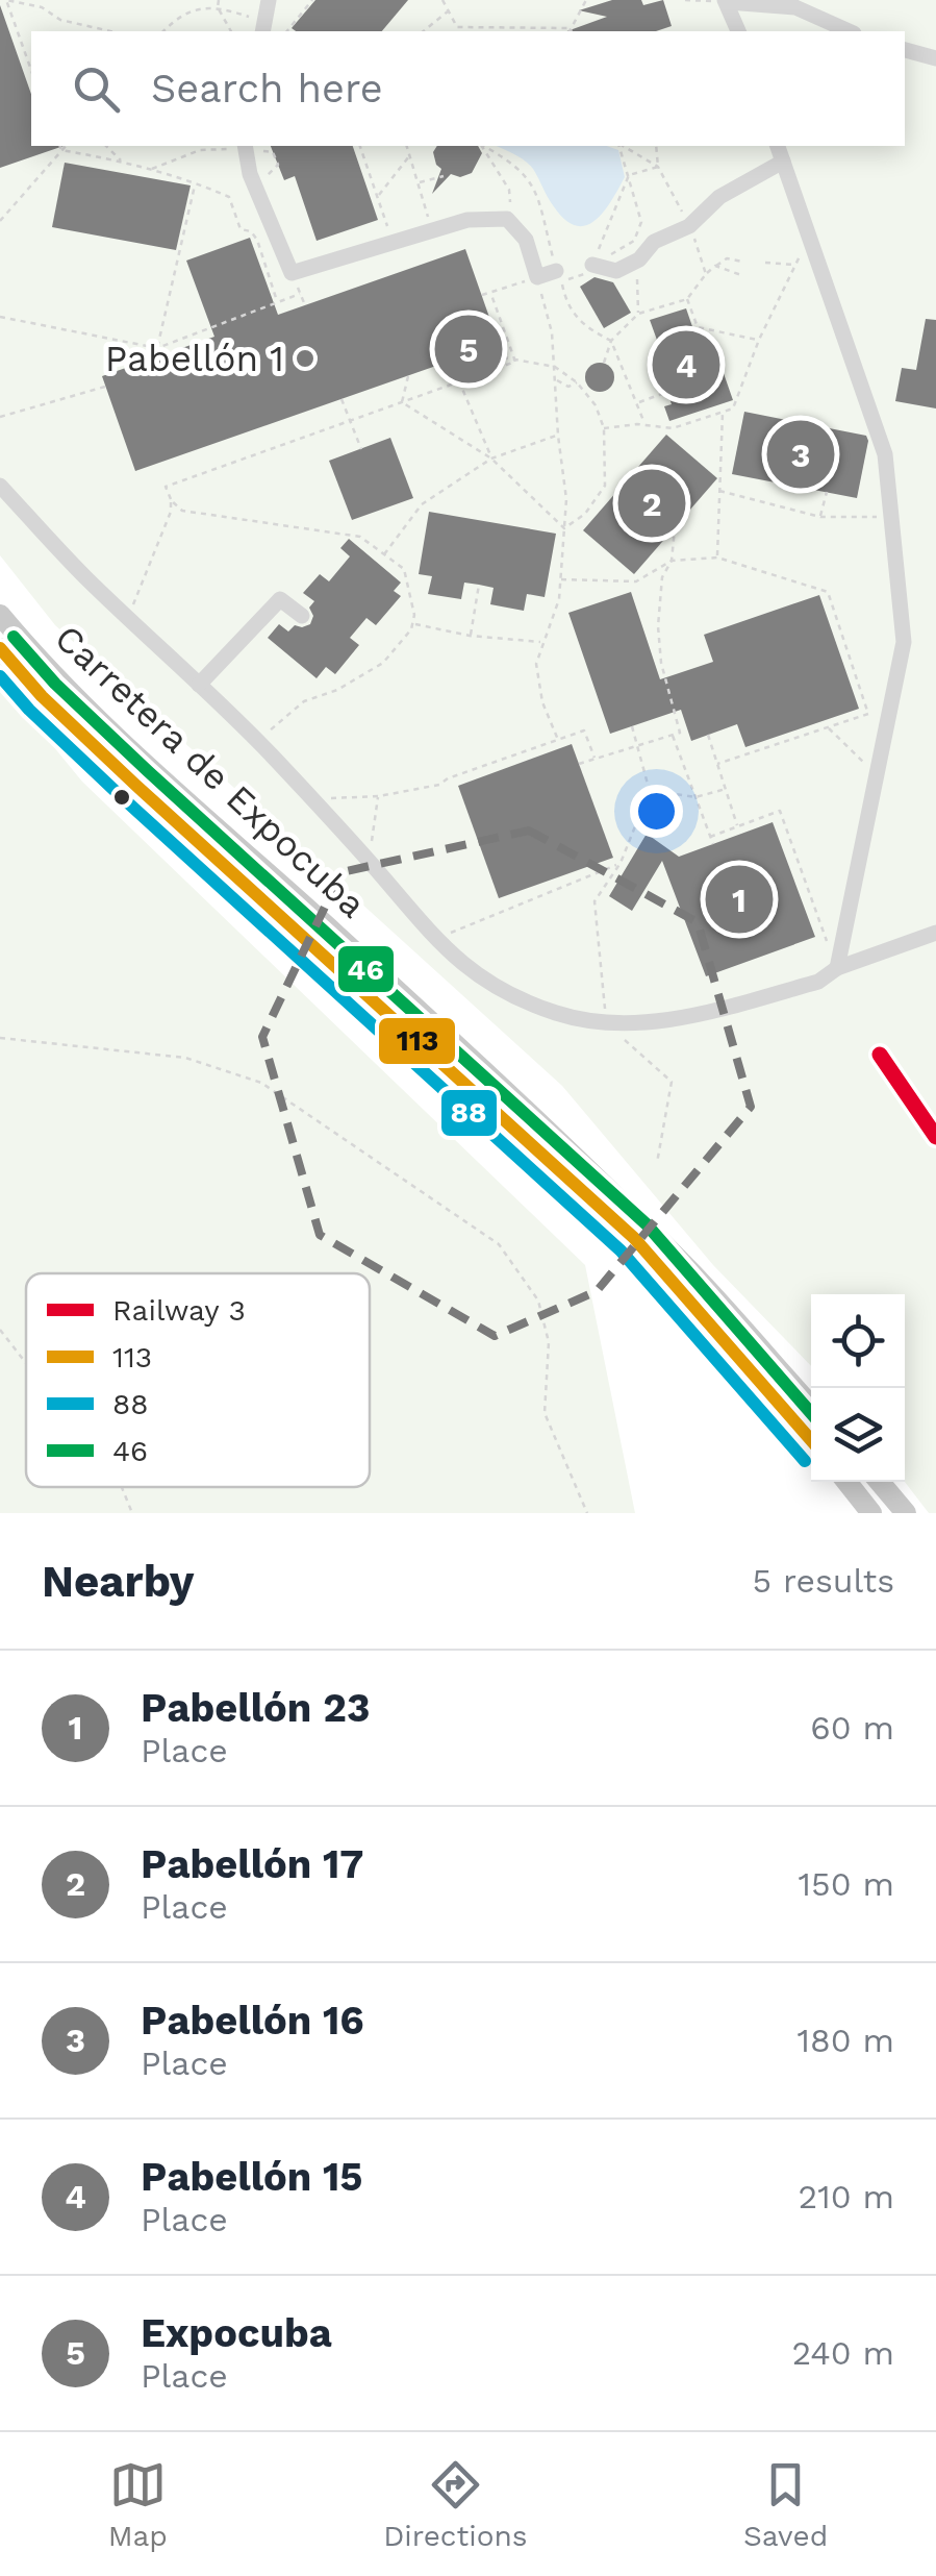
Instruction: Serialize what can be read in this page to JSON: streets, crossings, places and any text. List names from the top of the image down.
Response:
{
  "streets": {
    "main road": ["Carretera de Expocuba"]
  },
  "places": ["Pabellón 1"],
  "lines": [
    "transit line 46",
    "transit line 113",
    "transit line 88",
    "rail line 3"
  ],
  "legend": [
    "Railway 3",
    "113",
    "88",
    "46"
  ],
  "page": {
    "search": "Search here",
    "pins": [
      "5",
      "4",
      "3",
      "2",
      "1"
    ],
    "heading": ["Nearby", "5 results"],
    "list": [
      {
        "mark": "1",
        "name": "Pabellón 23",
        "note": "Place",
        "value": "60 m"
      },
      {
        "mark": "2",
        "name": "Pabellón 17",
        "note": "Place",
        "value": "150 m"
      },
      {
        "mark": "3",
        "name": "Pabellón 16",
        "note": "Place",
        "value": "180 m"
      },
      {
        "mark": "4",
        "name": "Pabellón 15",
        "note": "Place",
        "value": "210 m"
      },
      {
        "mark": "5",
        "name": "Expocuba",
        "note": "Place",
        "value": "240 m"
      }
    ],
    "nav": ["Map", "Directions", "Saved"]
  }
}
